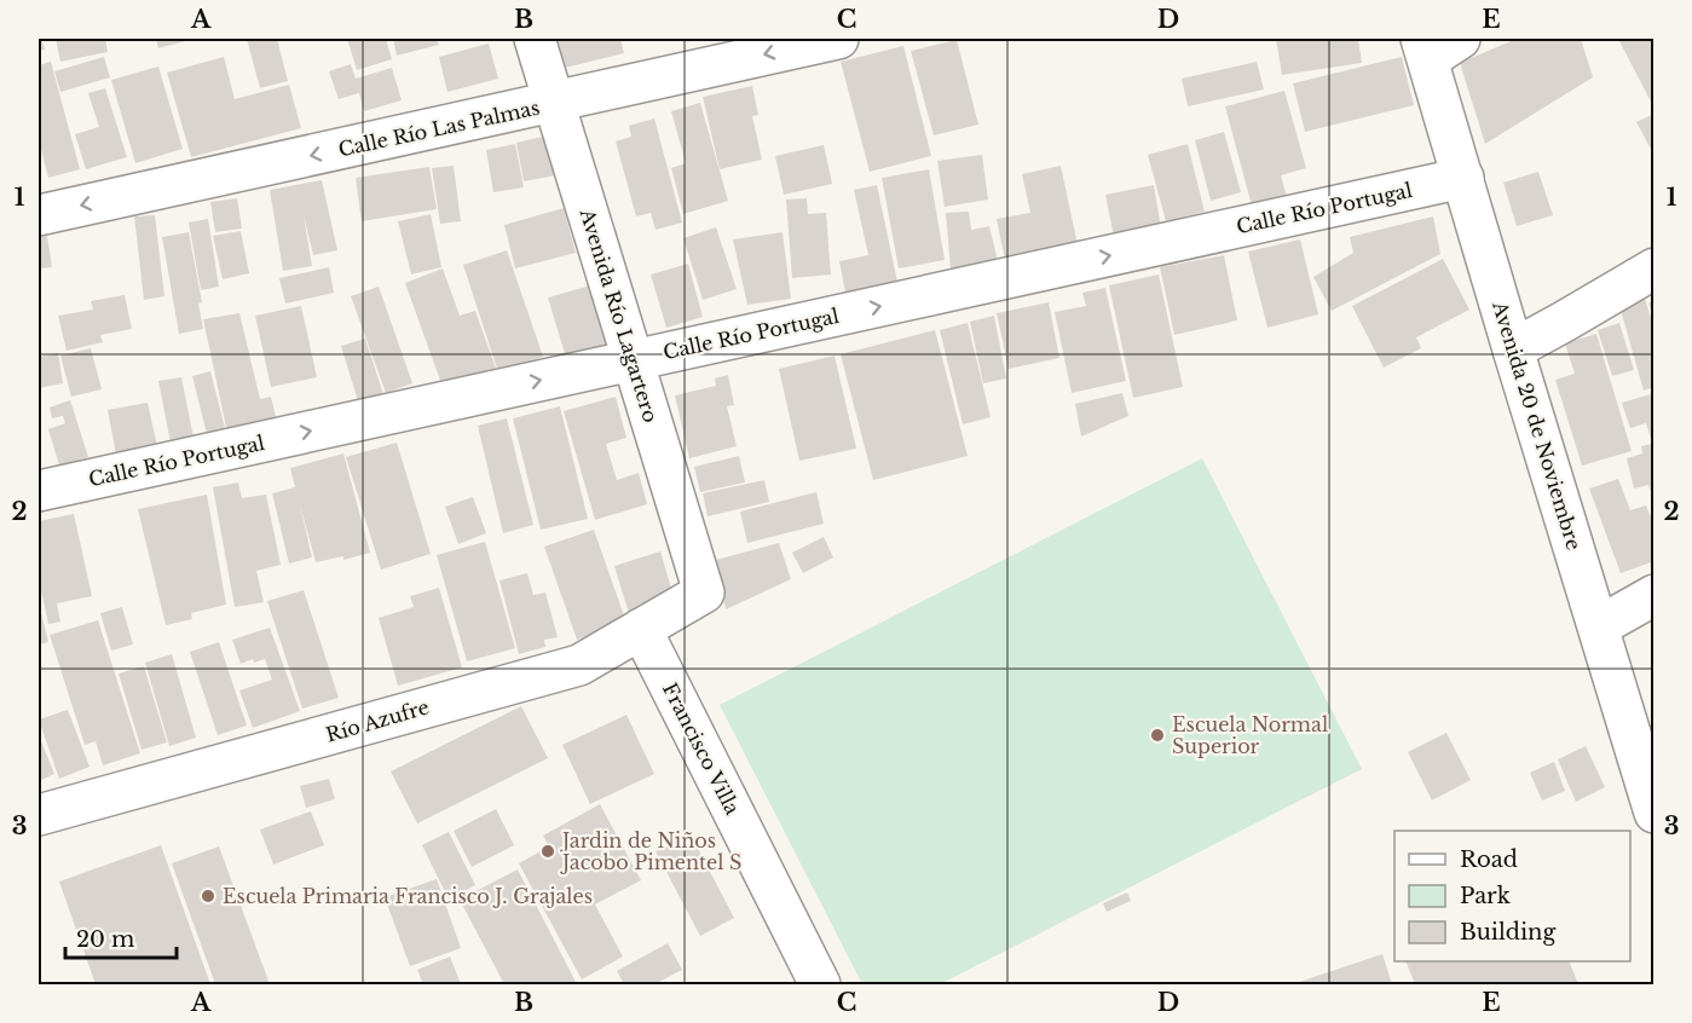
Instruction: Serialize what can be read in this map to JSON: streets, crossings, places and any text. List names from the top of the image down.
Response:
{
  "streets": {
    "street": [
      "Calle Río Las Palmas",
      "Calle Río Portugal",
      "Avenida Río Lagartero",
      "Avenida 20 de Noviembre",
      "Río Azufre",
      "Francisco Villa"
    ]
  },
  "crossings": [
    ["Calle Río Las Palmas", "Avenida Río Lagartero"],
    ["Calle Río Portugal", "Avenida Río Lagartero"],
    ["Calle Río Portugal", "Avenida 20 de Noviembre"],
    ["Avenida Río Lagartero", "Río Azufre"],
    ["Río Azufre", "Francisco Villa"]
  ],
  "one_way": ["Calle Río Las Palmas", "Calle Río Portugal"],
  "places": ["Escuela Normal Superior", "Jardin de Niños Jacobo Pimentel S", "Escuela Primaria Francisco J. Grajales"],
  "legend": ["Road", "Park", "Building"],
  "scale_bar": "20 m",
  "grid": {
    "columns": [
      "A",
      "B",
      "C",
      "D",
      "E"
    ],
    "rows": ["1", "2", "3"]
  }
}
